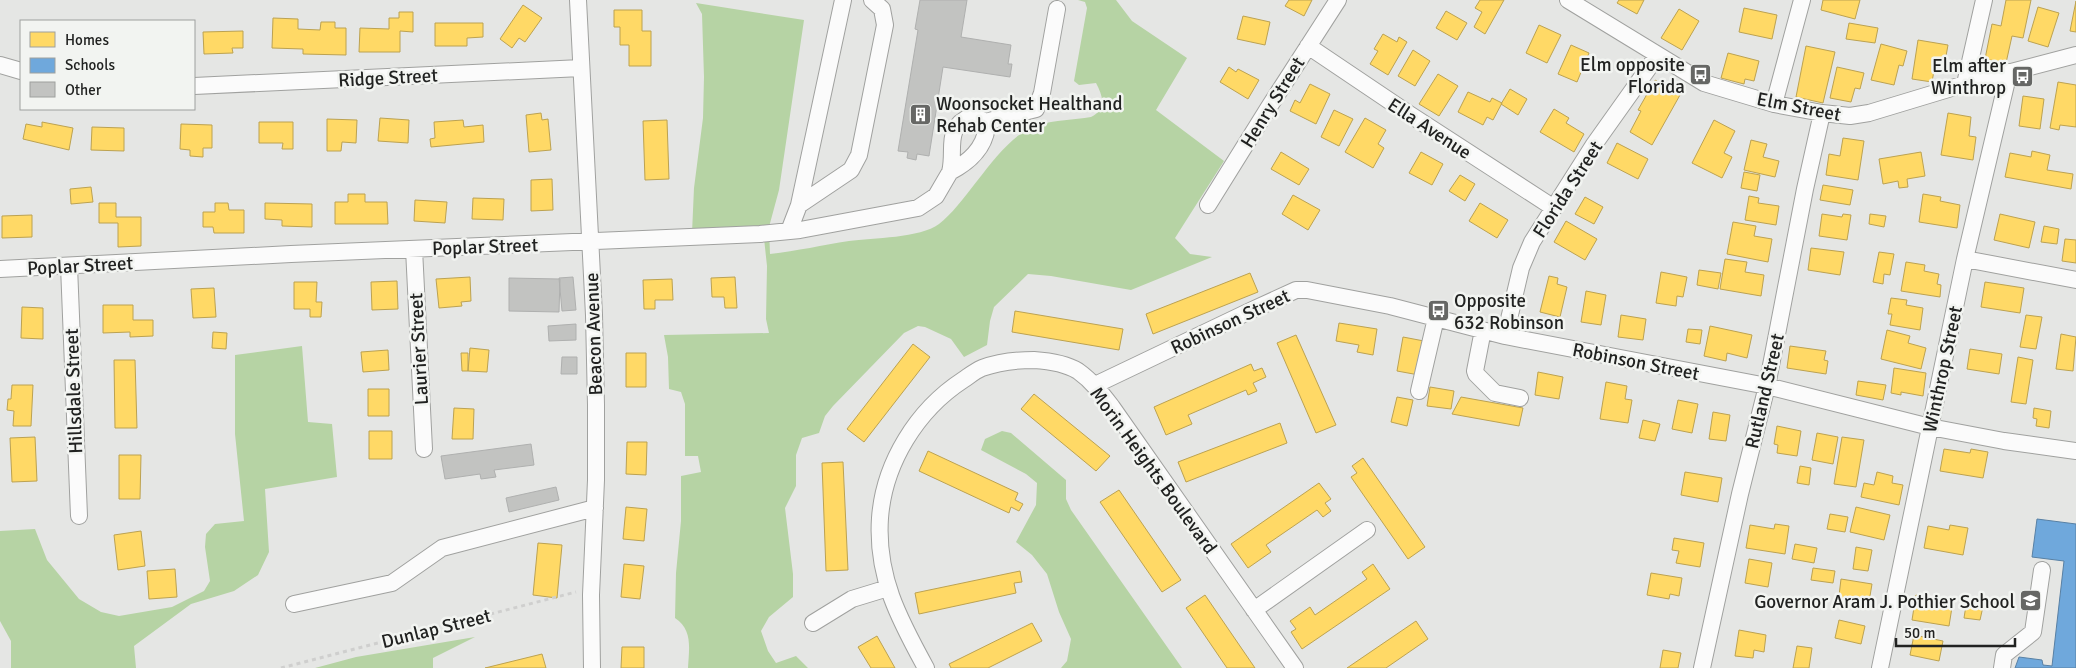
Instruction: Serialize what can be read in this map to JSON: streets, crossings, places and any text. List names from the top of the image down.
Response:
{
  "streets": {
    "street": [
      "Ridge Street",
      "Henry Street",
      "Elm Street",
      "Ella Avenue",
      "Florida Street",
      "Poplar Street",
      "Robinson Street",
      "Beacon Avenue",
      "Laurier Street",
      "Winthrop Street",
      "Hillsdale Street",
      "Rutland Street",
      "Morin Heights Boulevard"
    ],
    "path": ["Dunlap Street"]
  },
  "crossings": [
    ["Ridge Street", "Beacon Avenue"],
    ["Henry Street", "Ella Avenue"],
    ["Elm Street", "Florida Street"],
    ["Elm Street", "Winthrop Street"],
    ["Elm Street", "Rutland Street"],
    ["Ella Avenue", "Florida Street"],
    ["Florida Street", "Robinson Street"],
    ["Poplar Street", "Beacon Avenue"],
    ["Poplar Street", "Laurier Street"],
    ["Poplar Street", "Hillsdale Street"],
    ["Robinson Street", "Winthrop Street"],
    ["Robinson Street", "Rutland Street"],
    ["Robinson Street", "Morin Heights Boulevard"],
    ["Beacon Avenue", "Dunlap Street"]
  ],
  "places": {
    "bus stop": ["Elm opposite Florida", "Elm after Winthrop", "Opposite 632 Robinson"],
    "building": ["Woonsocket Healthand Rehab Center"],
    "school or university": ["Governor Aram J. Pothier School"]
  },
  "legend": ["Homes", "Schools", "Other"],
  "scale_bar": "50 m"
}
